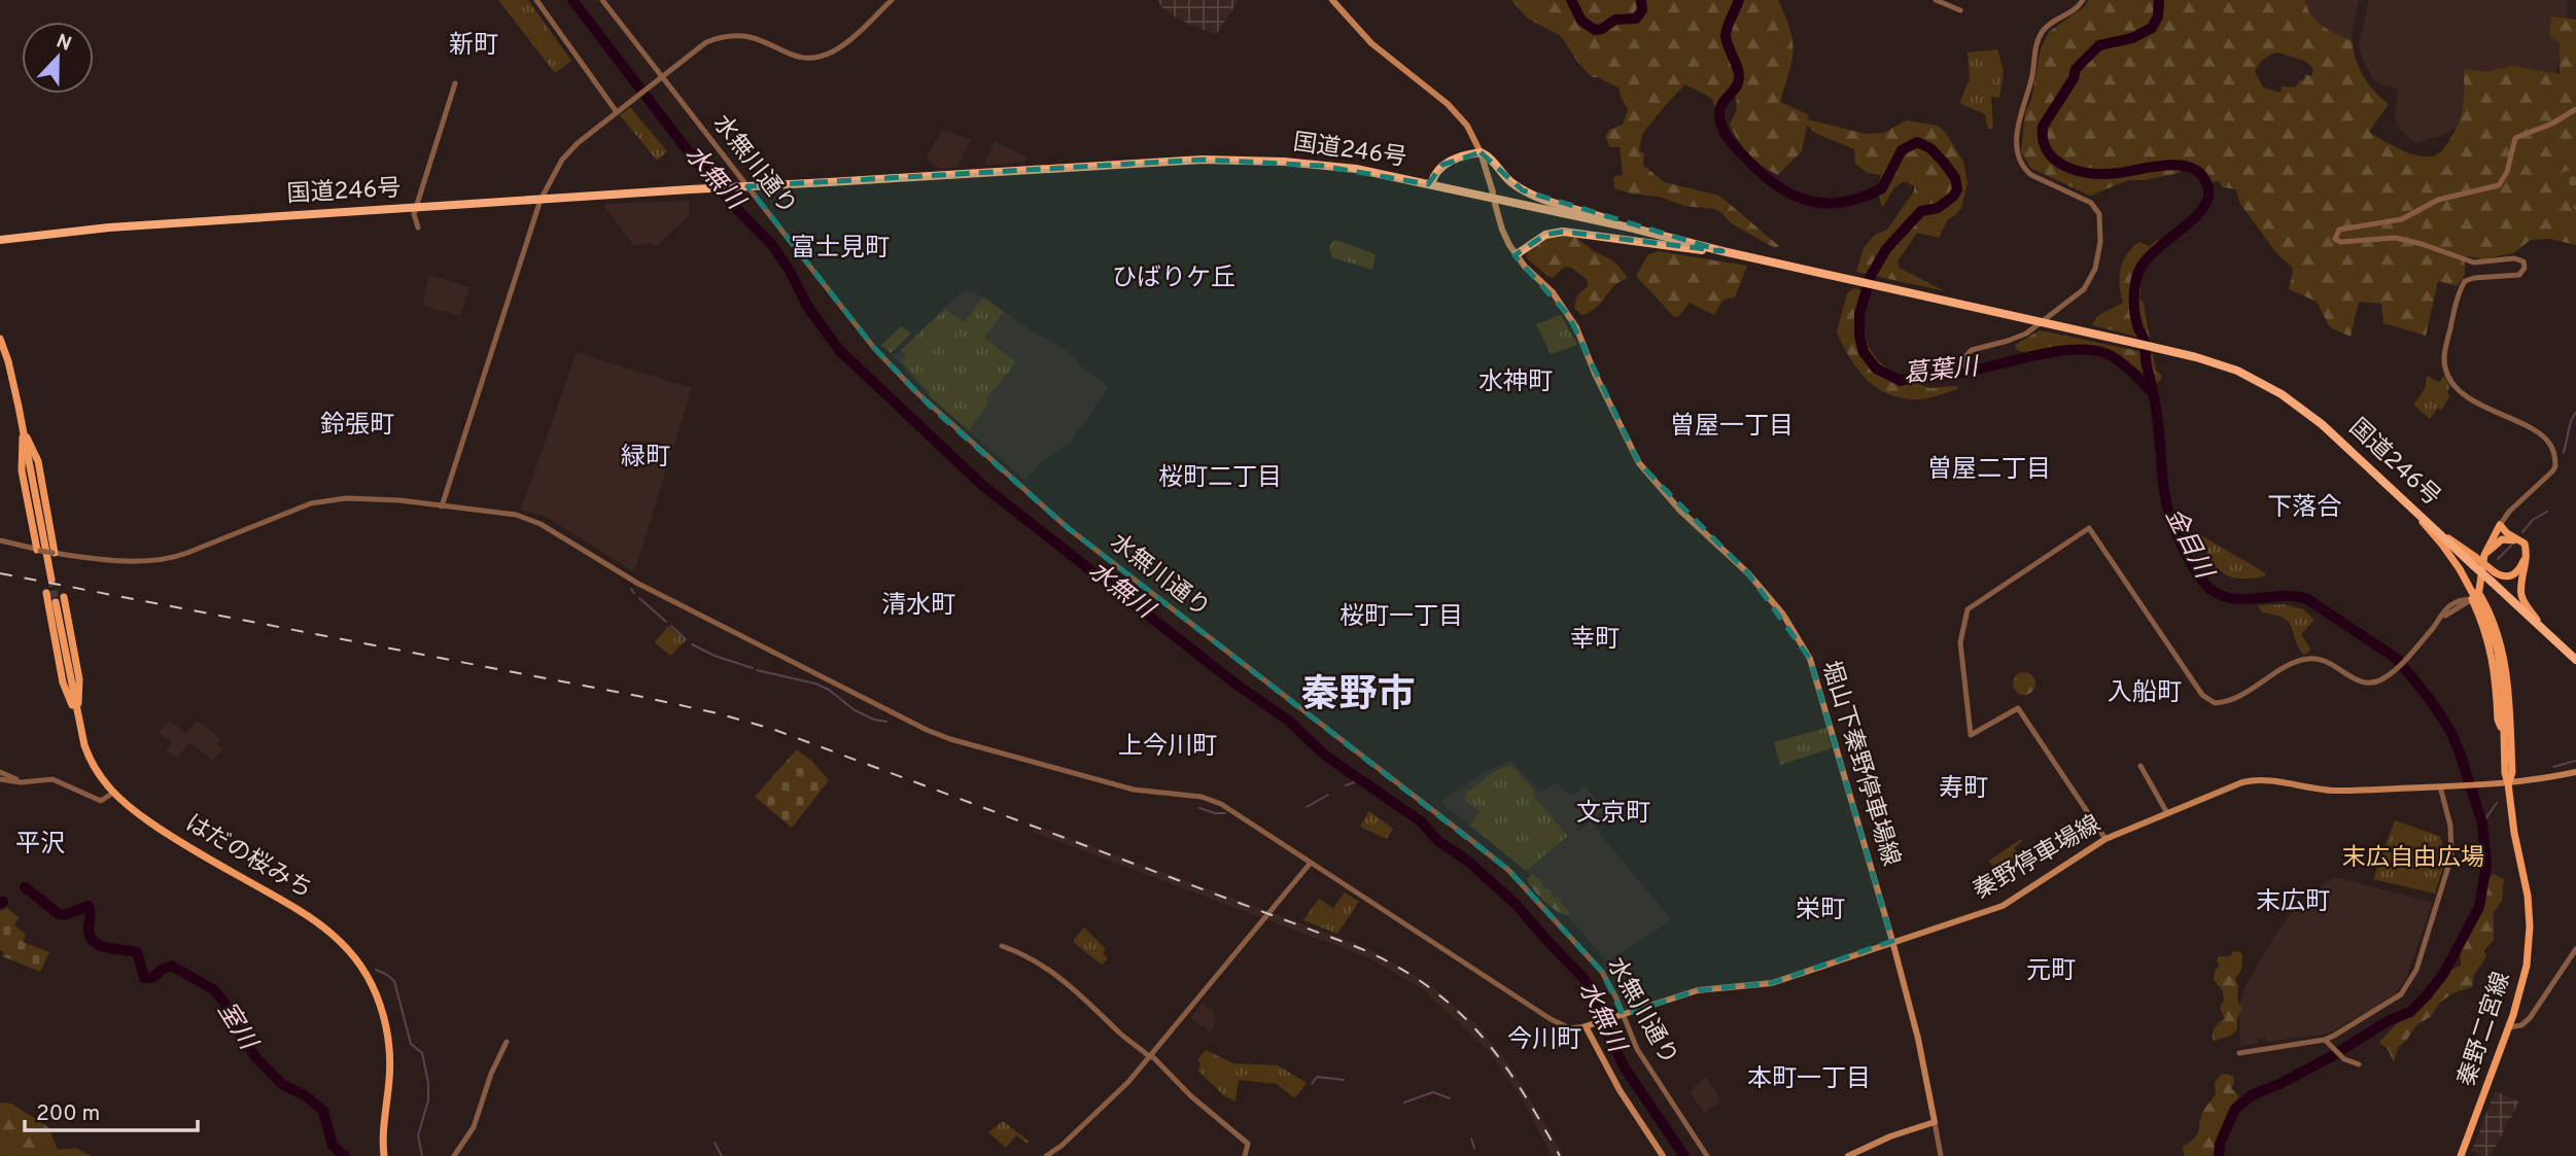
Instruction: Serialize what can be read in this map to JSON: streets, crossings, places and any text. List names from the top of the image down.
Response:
{
  "streets": {
    "highway": ["国道246号"],
    "main road": [
      "堀山下秦野停車場線",
      "はだの桜みち",
      "秦野停車場線",
      "秦野二宮線"
    ],
    "street": ["水無川通り"]
  },
  "crossings": [
    ["水無川通り", "秦野停車場線"],
    ["堀山下秦野停車場線", "秦野停車場線"],
    ["秦野停車場線", "秦野二宮線"]
  ],
  "districts": [
    "新町",
    "富士見町",
    "ひばりケ丘",
    "水神町",
    "鈴張町",
    "曽屋一丁目",
    "緑町",
    "曽屋二丁目",
    "桜町二丁目",
    "下落合",
    "清水町",
    "桜町一丁目",
    "幸町",
    "入船町",
    "秦野市",
    "上今川町",
    "寿町",
    "文京町",
    "平沢",
    "末広町",
    "栄町",
    "元町",
    "今川町",
    "本町一丁目"
  ],
  "water": [
    "水無川",
    "葛葉川",
    "金目川",
    "室川"
  ],
  "parks": ["末広自由広場"],
  "scale_bar": "200 m",
  "north": "top"
}
